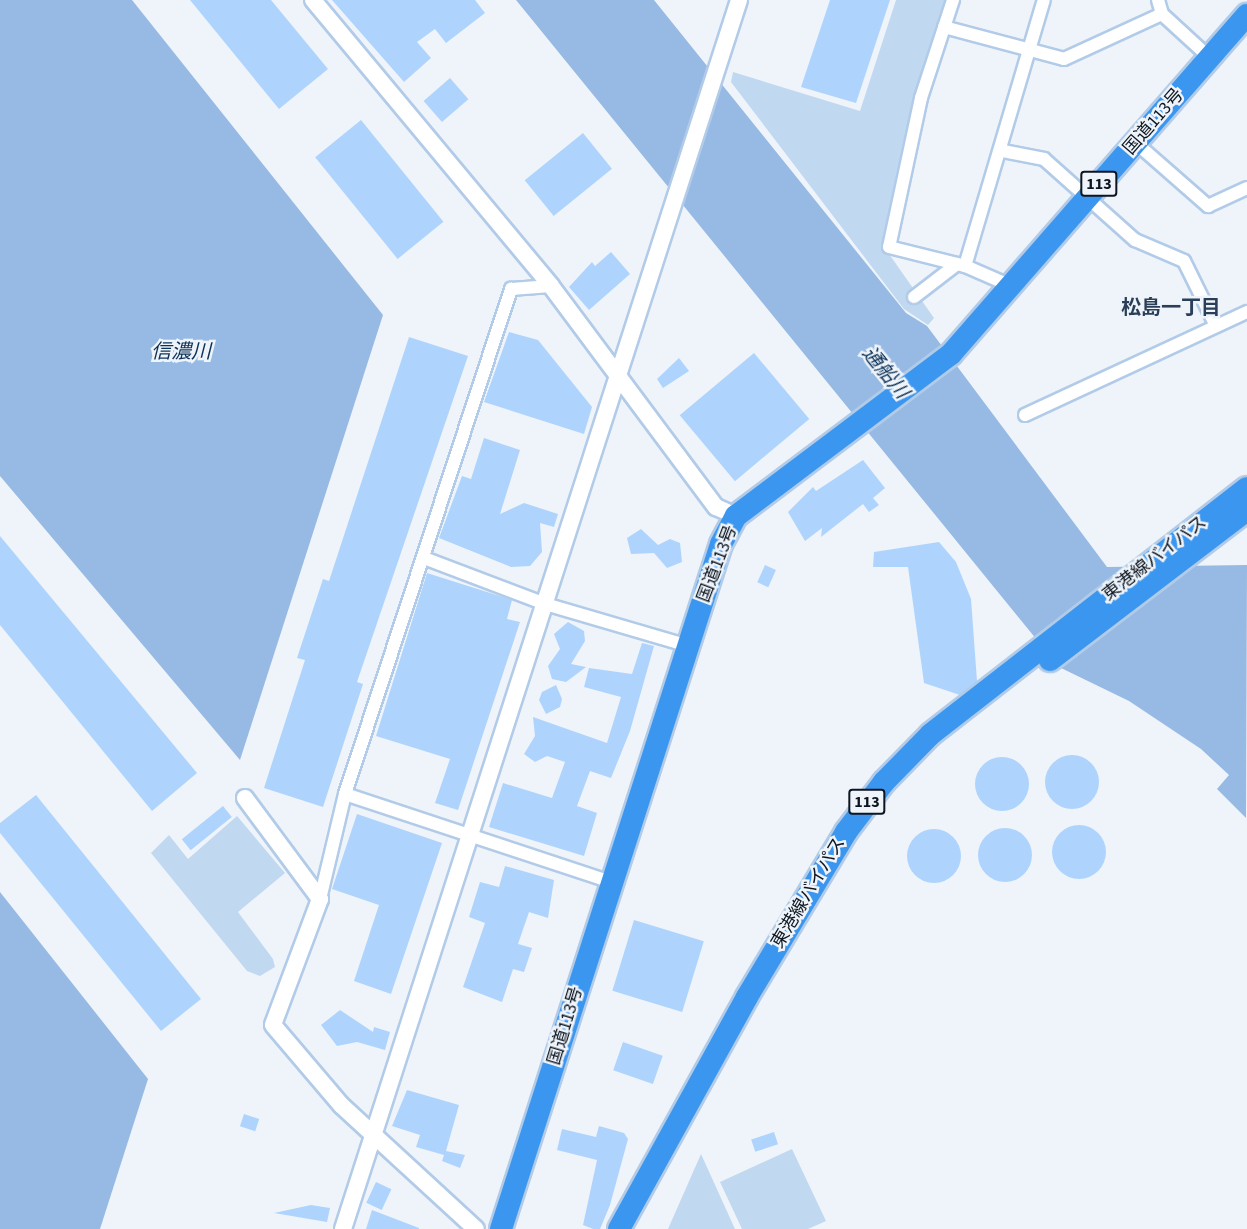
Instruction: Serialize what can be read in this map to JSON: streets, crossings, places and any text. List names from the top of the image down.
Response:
{
  "streets": {
    "highway": ["国道113号", "113", "東港線バイパス"]
  },
  "districts": ["松島一丁目"],
  "water": ["信濃川", "通船川"]
}
